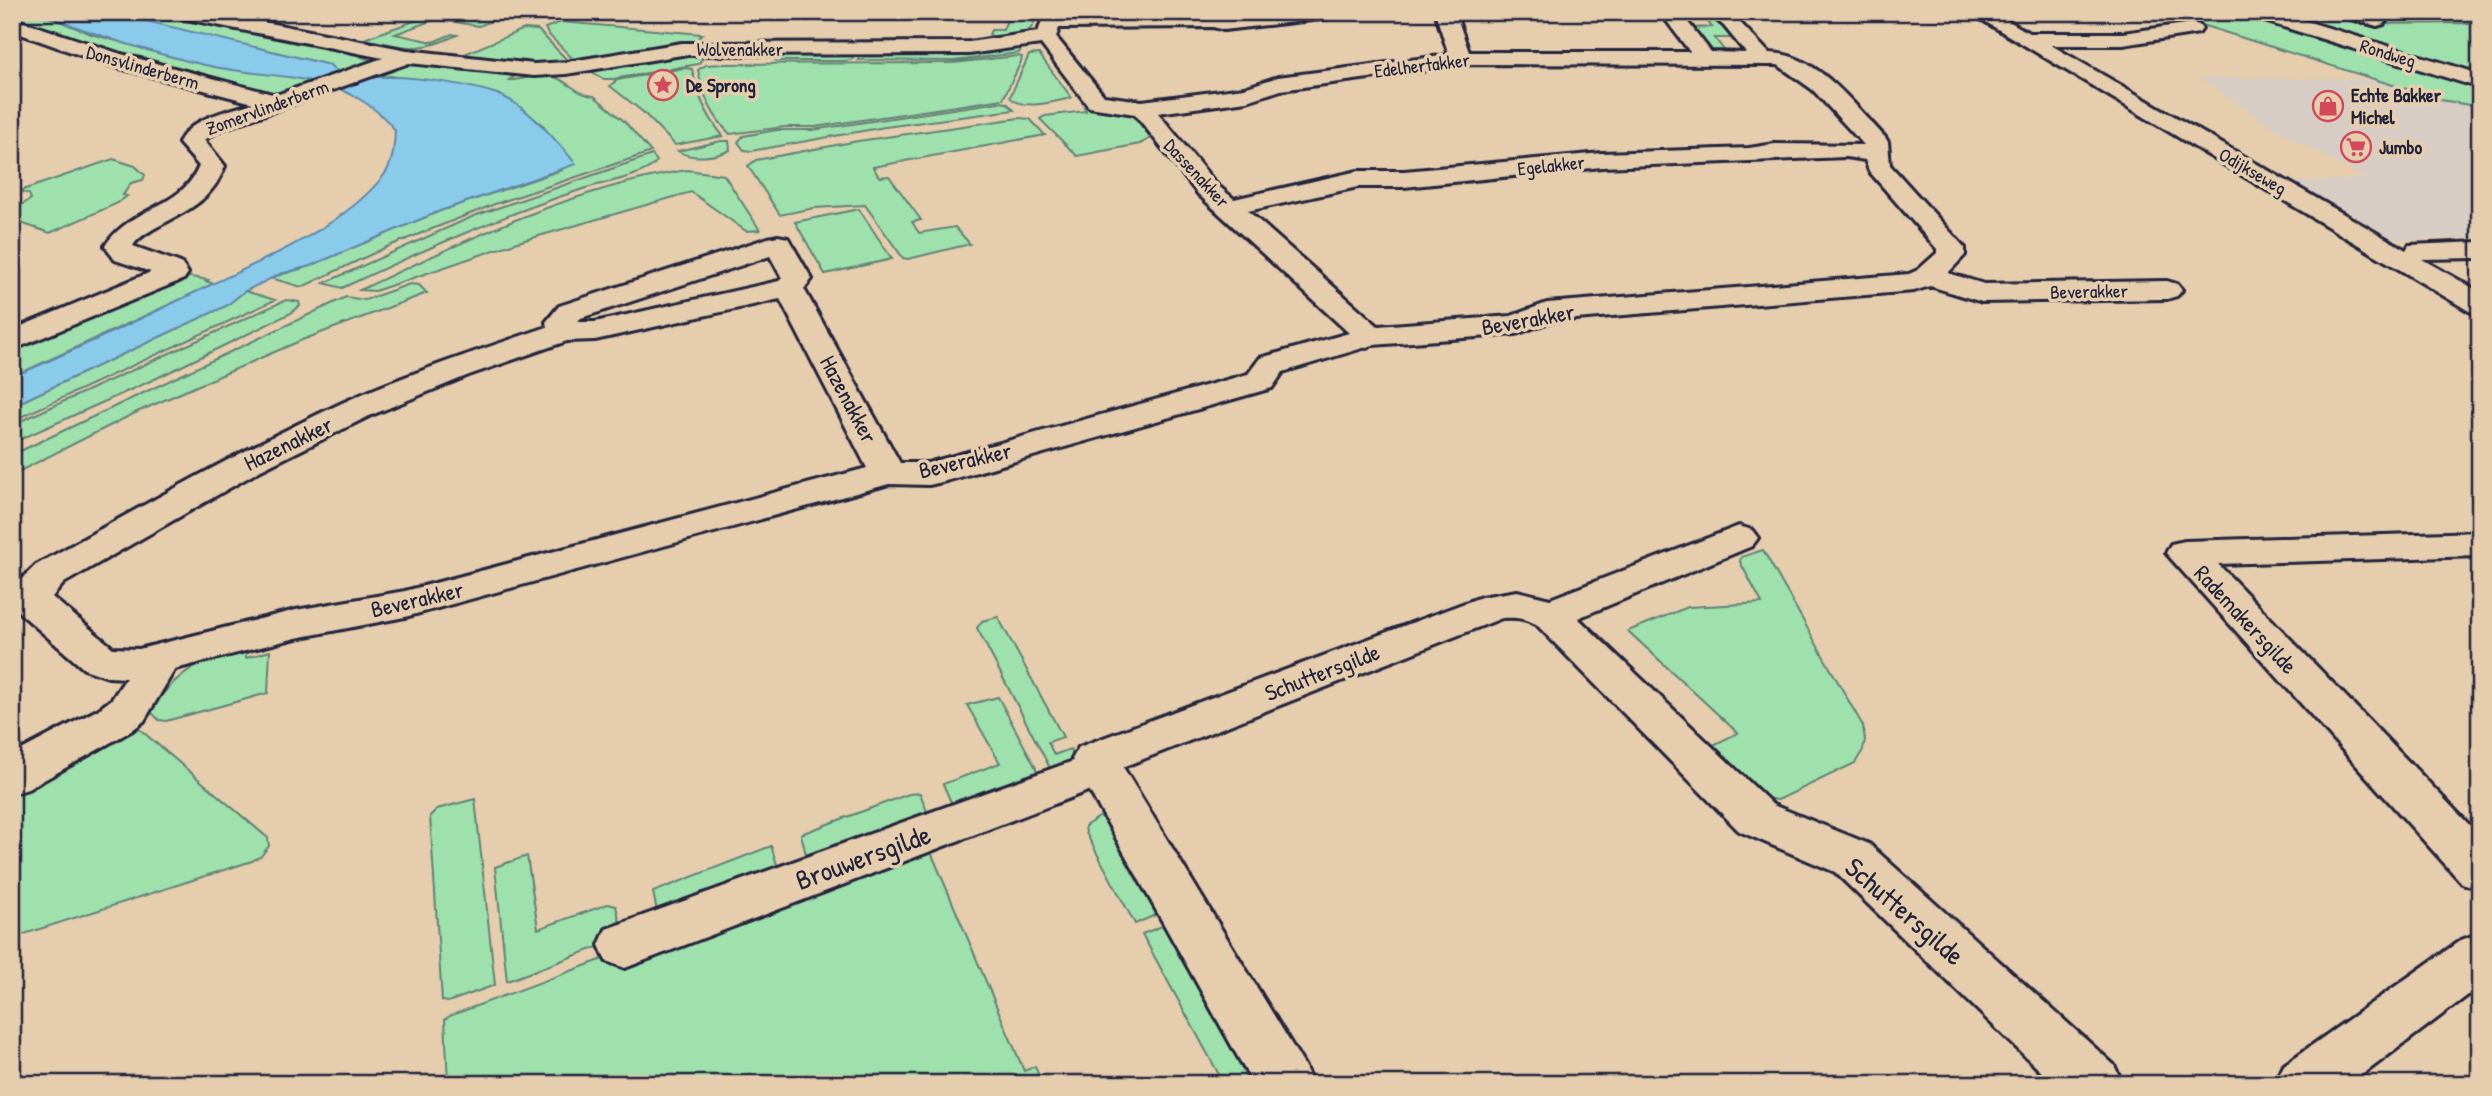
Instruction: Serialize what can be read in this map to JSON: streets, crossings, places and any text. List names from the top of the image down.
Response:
{
  "streets": {
    "street": [
      "Wolvenakker",
      "Rondweg",
      "Edelhertakker",
      "Donsvlinderberm",
      "Zomervlinderberm",
      "Egelakker",
      "Odijkseweg",
      "Dassenakker",
      "Beverakker",
      "Hazenakker",
      "Rademakersgilde",
      "Schuttersgilde",
      "Brouwersgilde"
    ]
  },
  "crossings": [
    ["Wolvenakker", "Zomervlinderberm"],
    ["Edelhertakker", "Egelakker"],
    ["Edelhertakker", "Dassenakker"],
    ["Edelhertakker", "Beverakker"],
    ["Donsvlinderberm", "Zomervlinderberm"],
    ["Egelakker", "Dassenakker"],
    ["Dassenakker", "Beverakker"],
    ["Beverakker", "Hazenakker"],
    ["Schuttersgilde", "Brouwersgilde"]
  ],
  "places": {
    "place": ["De Sprong"],
    "shop": ["Echte Bakker Michel"],
    "supermarket": ["Jumbo"]
  }
}
